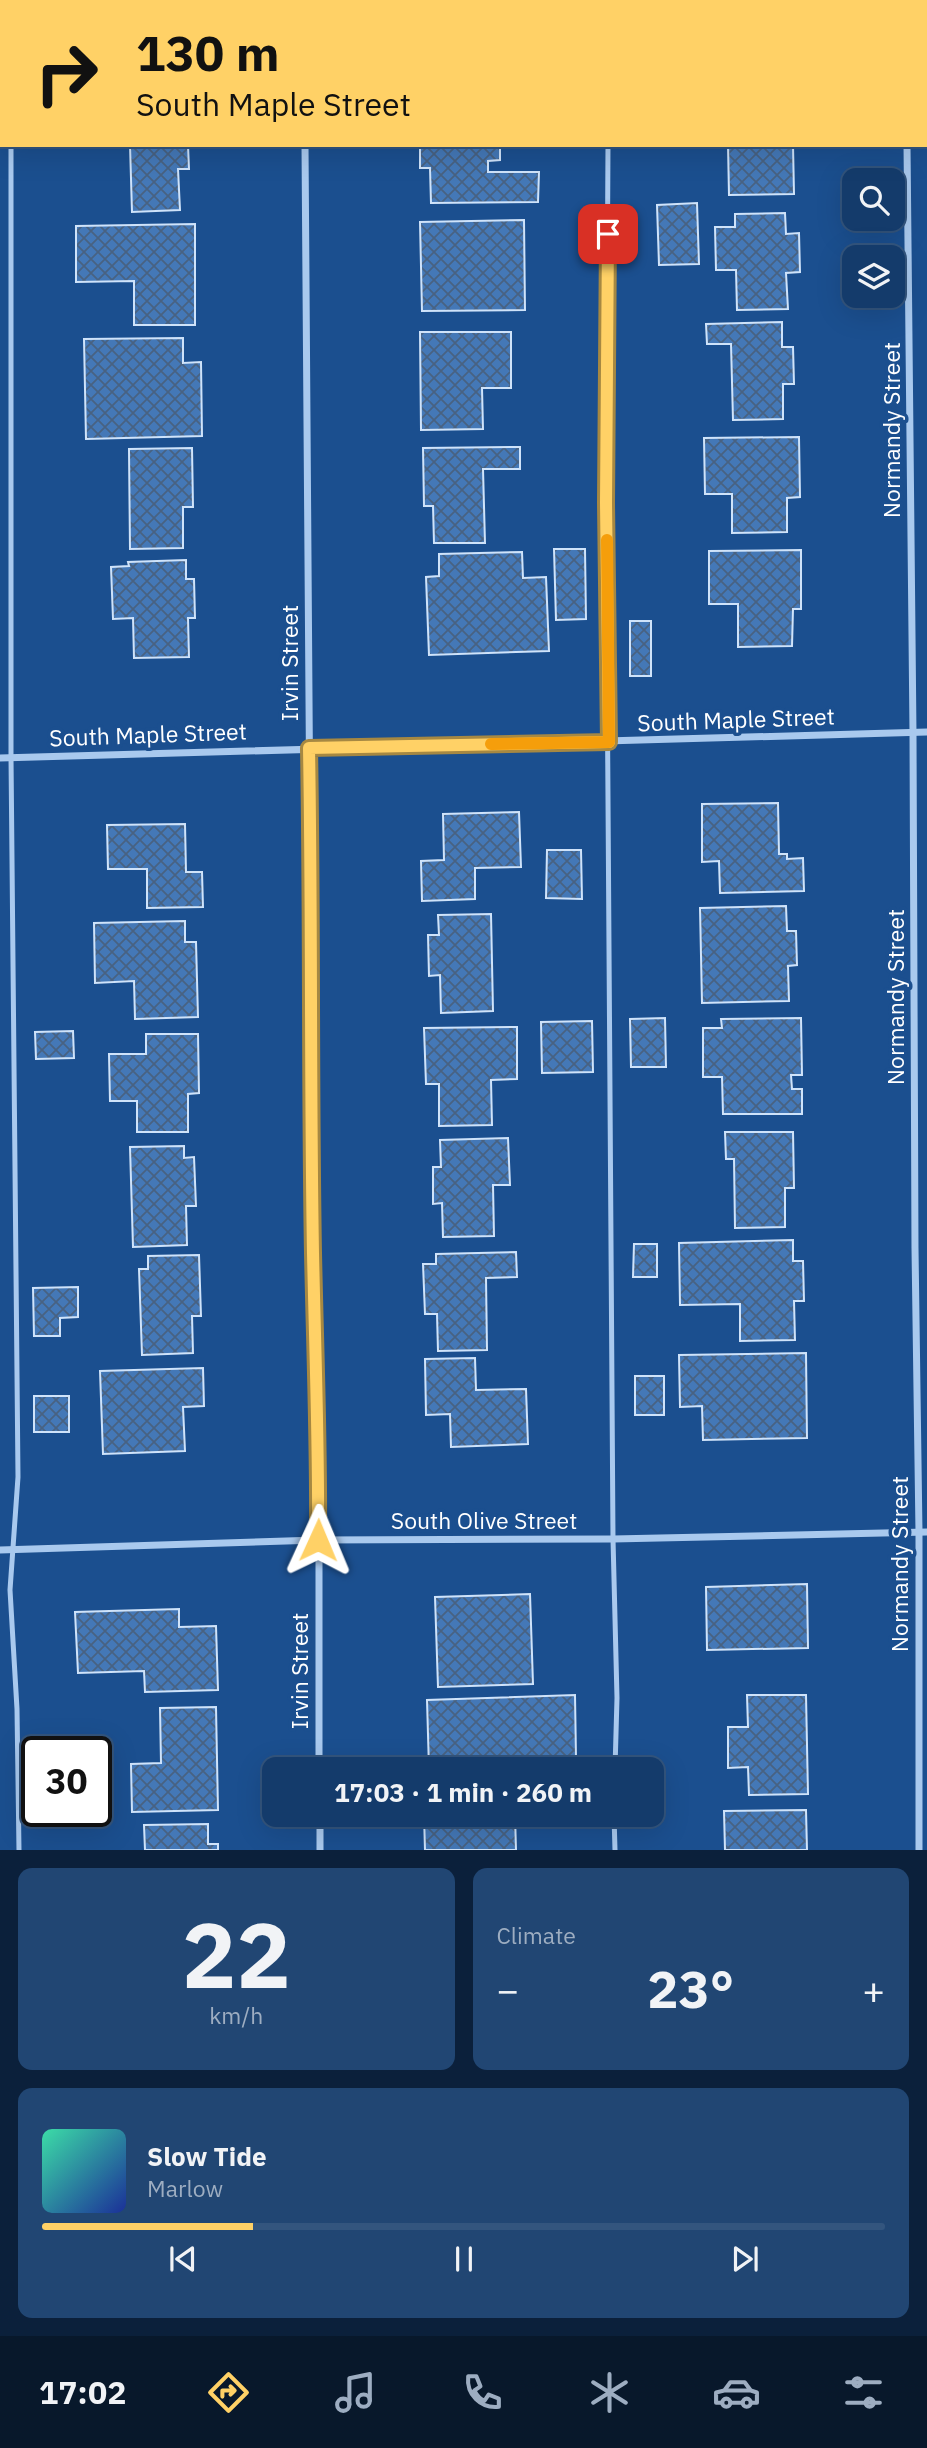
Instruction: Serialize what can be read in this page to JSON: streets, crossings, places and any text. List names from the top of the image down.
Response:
{
  "streets": {
    "street": [
      "Normandy Street",
      "Irvin Street",
      "South Maple Street",
      "South Olive Street"
    ]
  },
  "crossings": [
    ["Normandy Street", "South Maple Street"],
    ["Normandy Street", "South Olive Street"],
    ["Irvin Street", "South Maple Street"],
    ["Irvin Street", "South Olive Street"]
  ],
  "page": {
    "turn": ["130 m", "South Maple Street"],
    "limit": "30",
    "trip": "17:03 · 1 min · 260 m",
    "tile": [
      ["22", "km/h"],
      "Climate"
    ],
    "heat": ["−", "23°", "+"],
    "song": ["Slow Tide", "Marlow"],
    "tabs": "17:02"
  }
}
